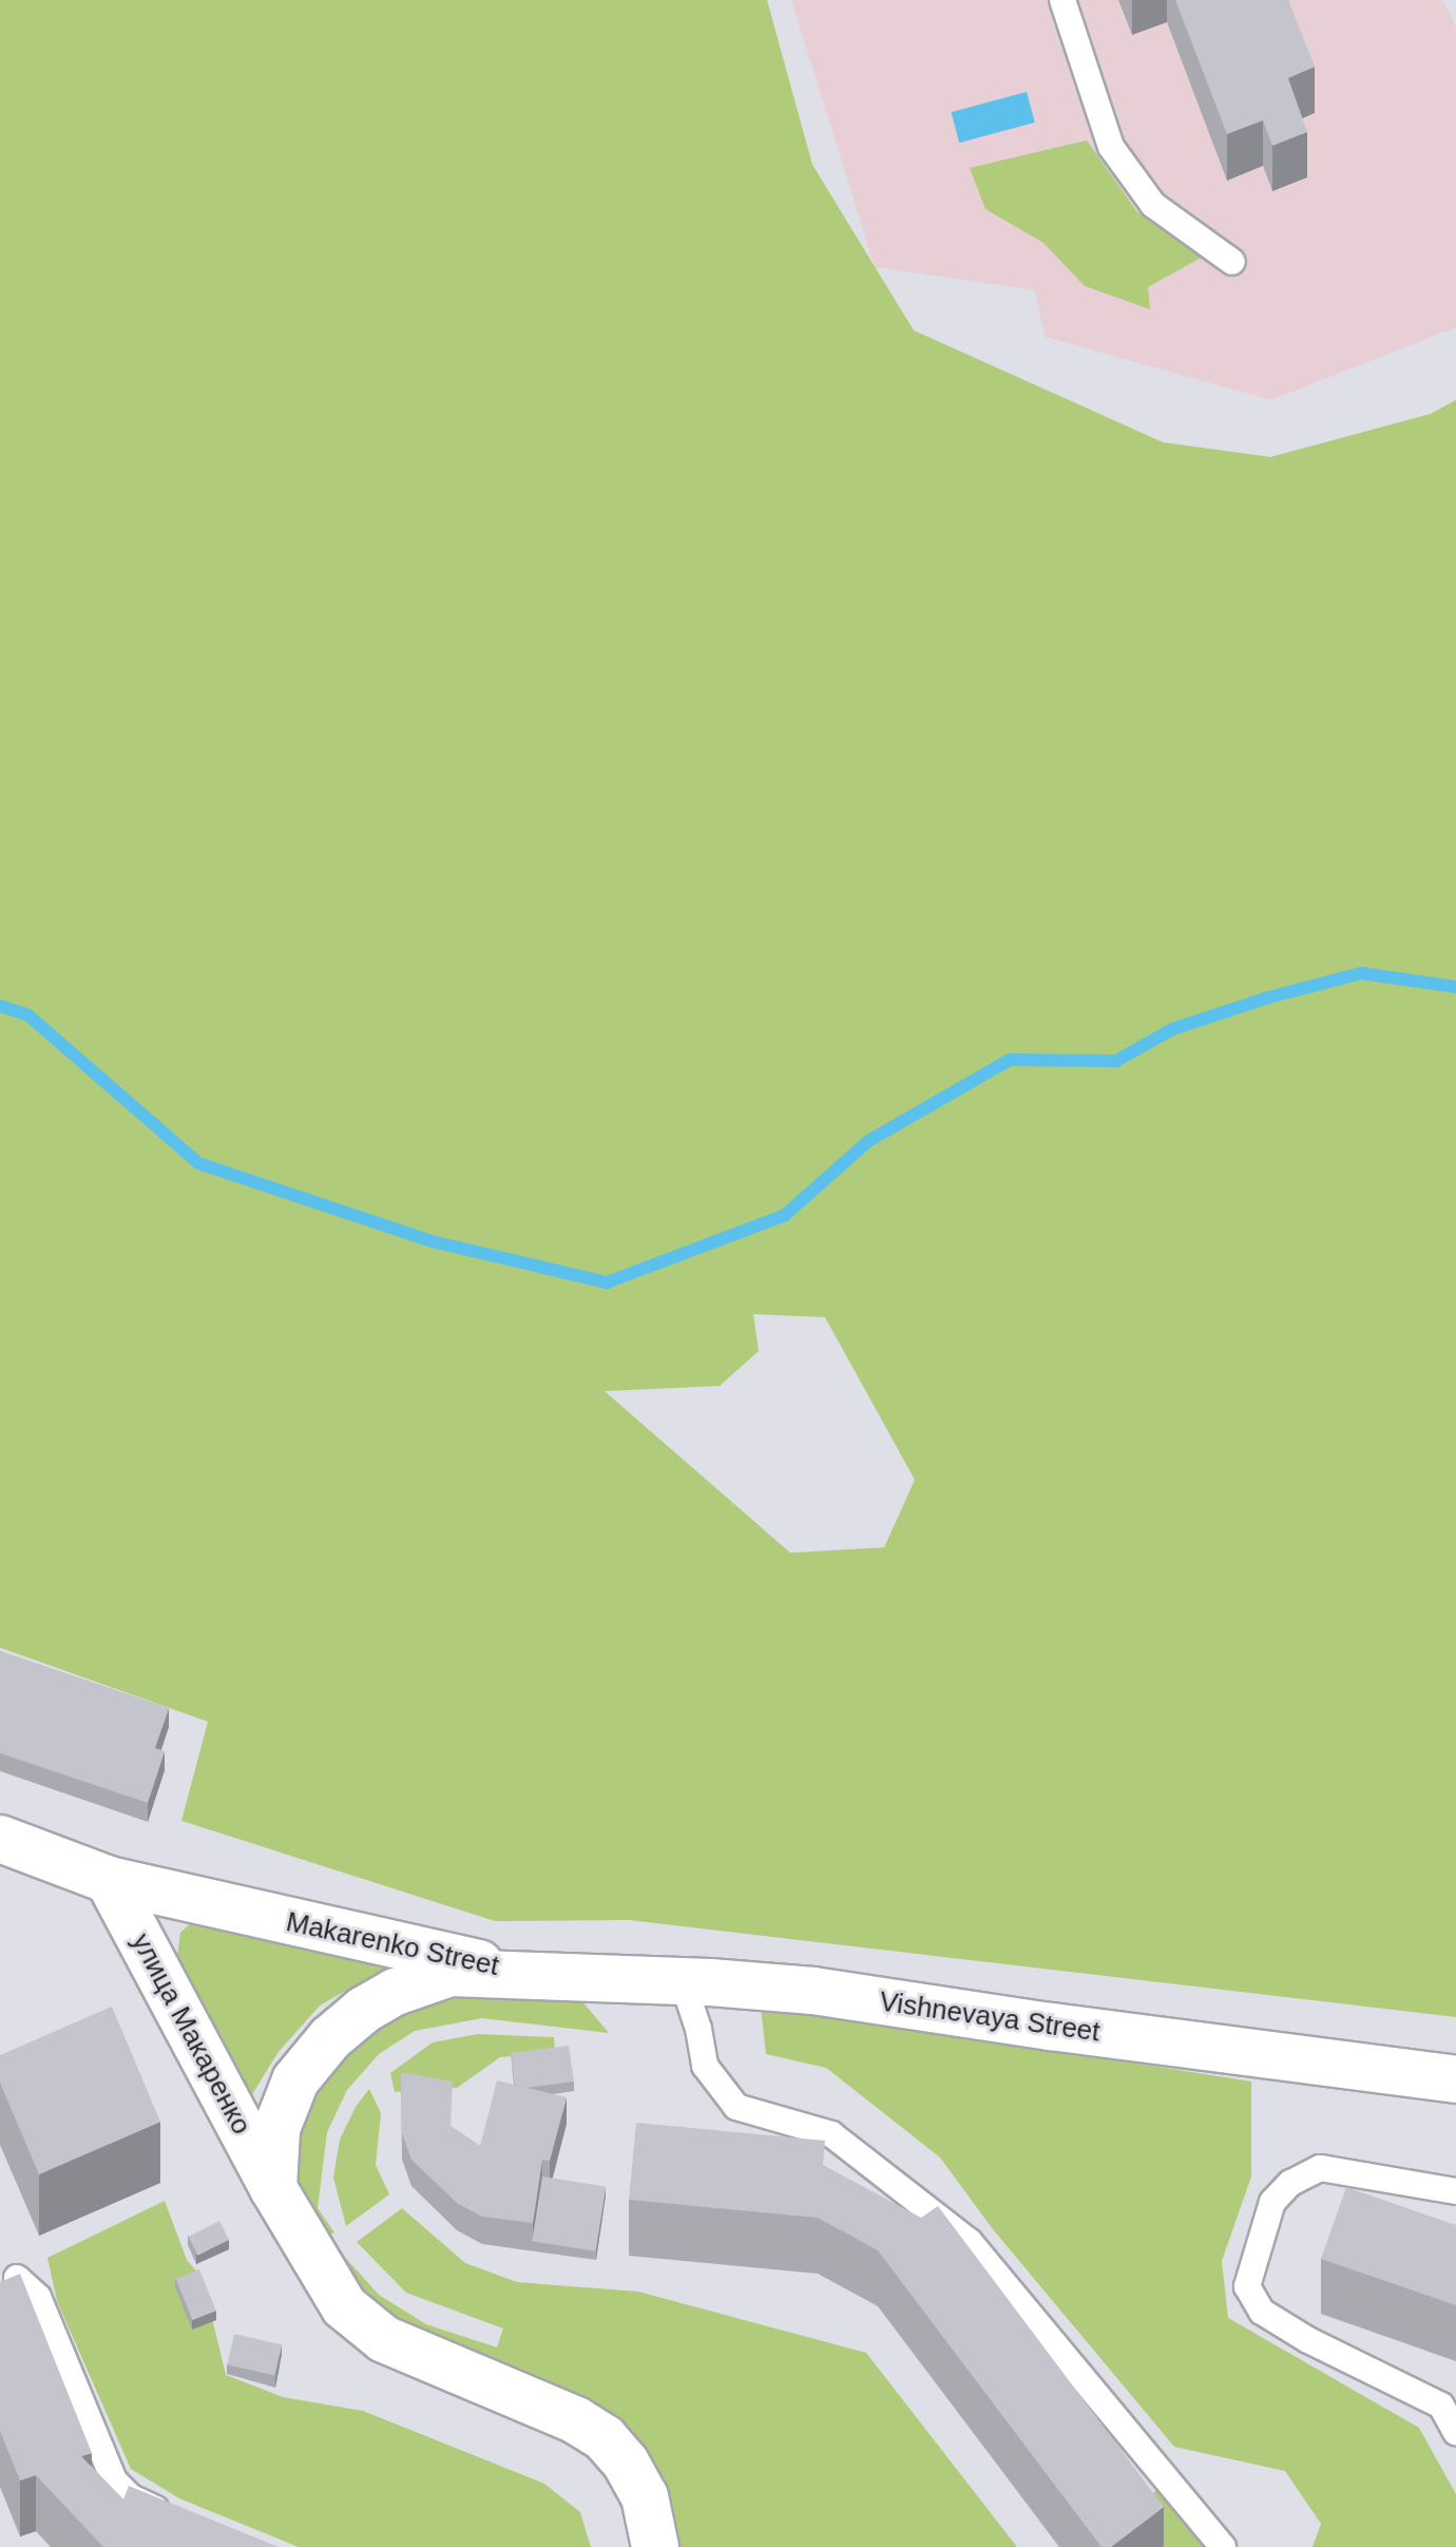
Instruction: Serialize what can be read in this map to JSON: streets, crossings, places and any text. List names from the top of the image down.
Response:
{
  "streets": {
    "street": ["Makarenko Street", "Vishnevaya Street", "улица Макаренко"]
  },
  "crossings": [
    ["Makarenko Street", "Vishnevaya Street"],
    ["Makarenko Street", "улица Макаренко"]
  ]
}
